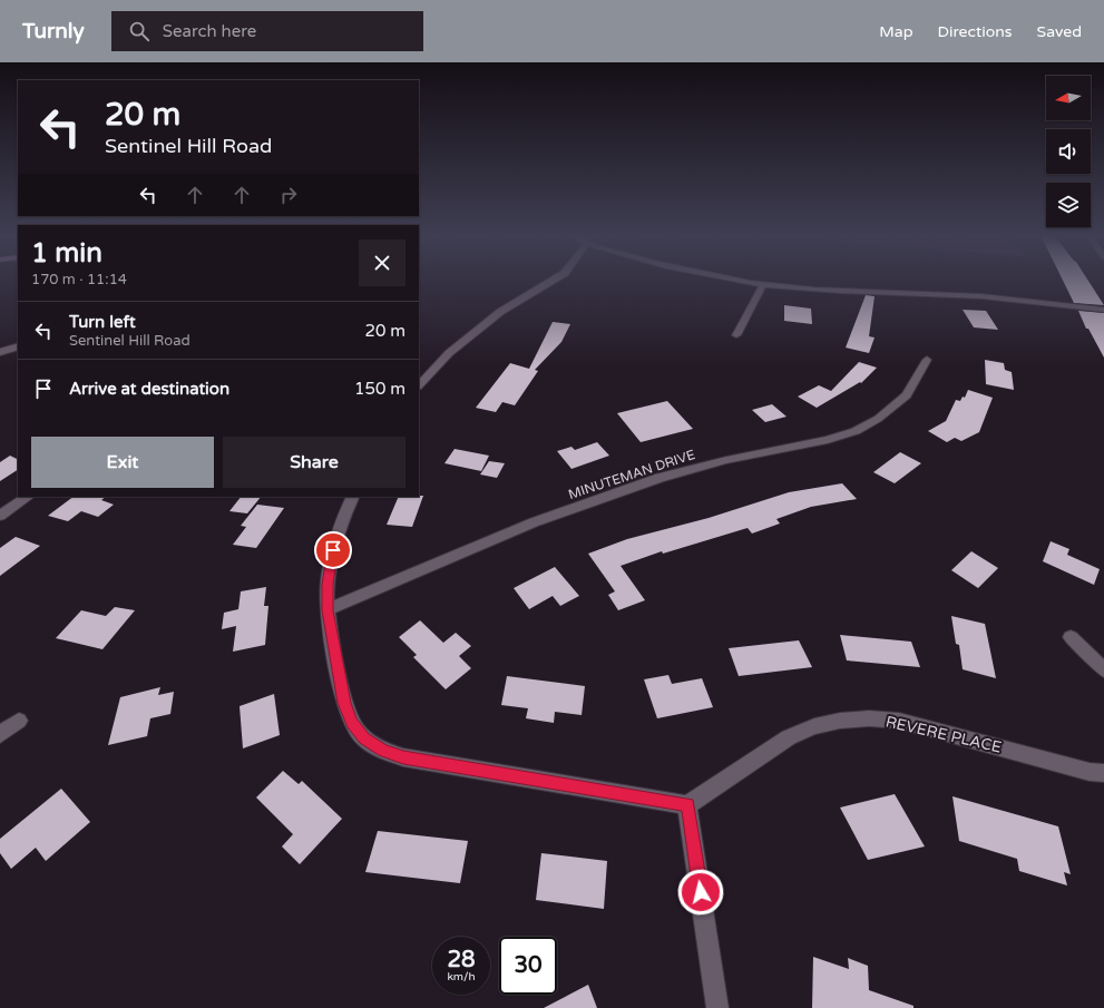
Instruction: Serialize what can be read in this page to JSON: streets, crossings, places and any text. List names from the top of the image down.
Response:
{
  "streets": {
    "street": ["MINUTEMAN DRIVE", "REVERE PLACE"]
  },
  "north": "left",
  "page": {
    "header": "Turnly",
    "search": "Search here",
    "nav": ["Map", "Directions", "Saved"],
    "turn": ["20 m", "Sentinel Hill Road"],
    "heading": ["1 min", "170 m · 11:14"],
    "list": [
      {
        "name": "Turn left",
        "note": "Sentinel Hill Road",
        "value": "20 m"
      },
      {
        "name": "Arrive at destination",
        "value": "150 m"
      }
    ],
    "buttons": ["Exit", "Share"],
    "speed": "28 km/h",
    "limit": "30"
  }
}
